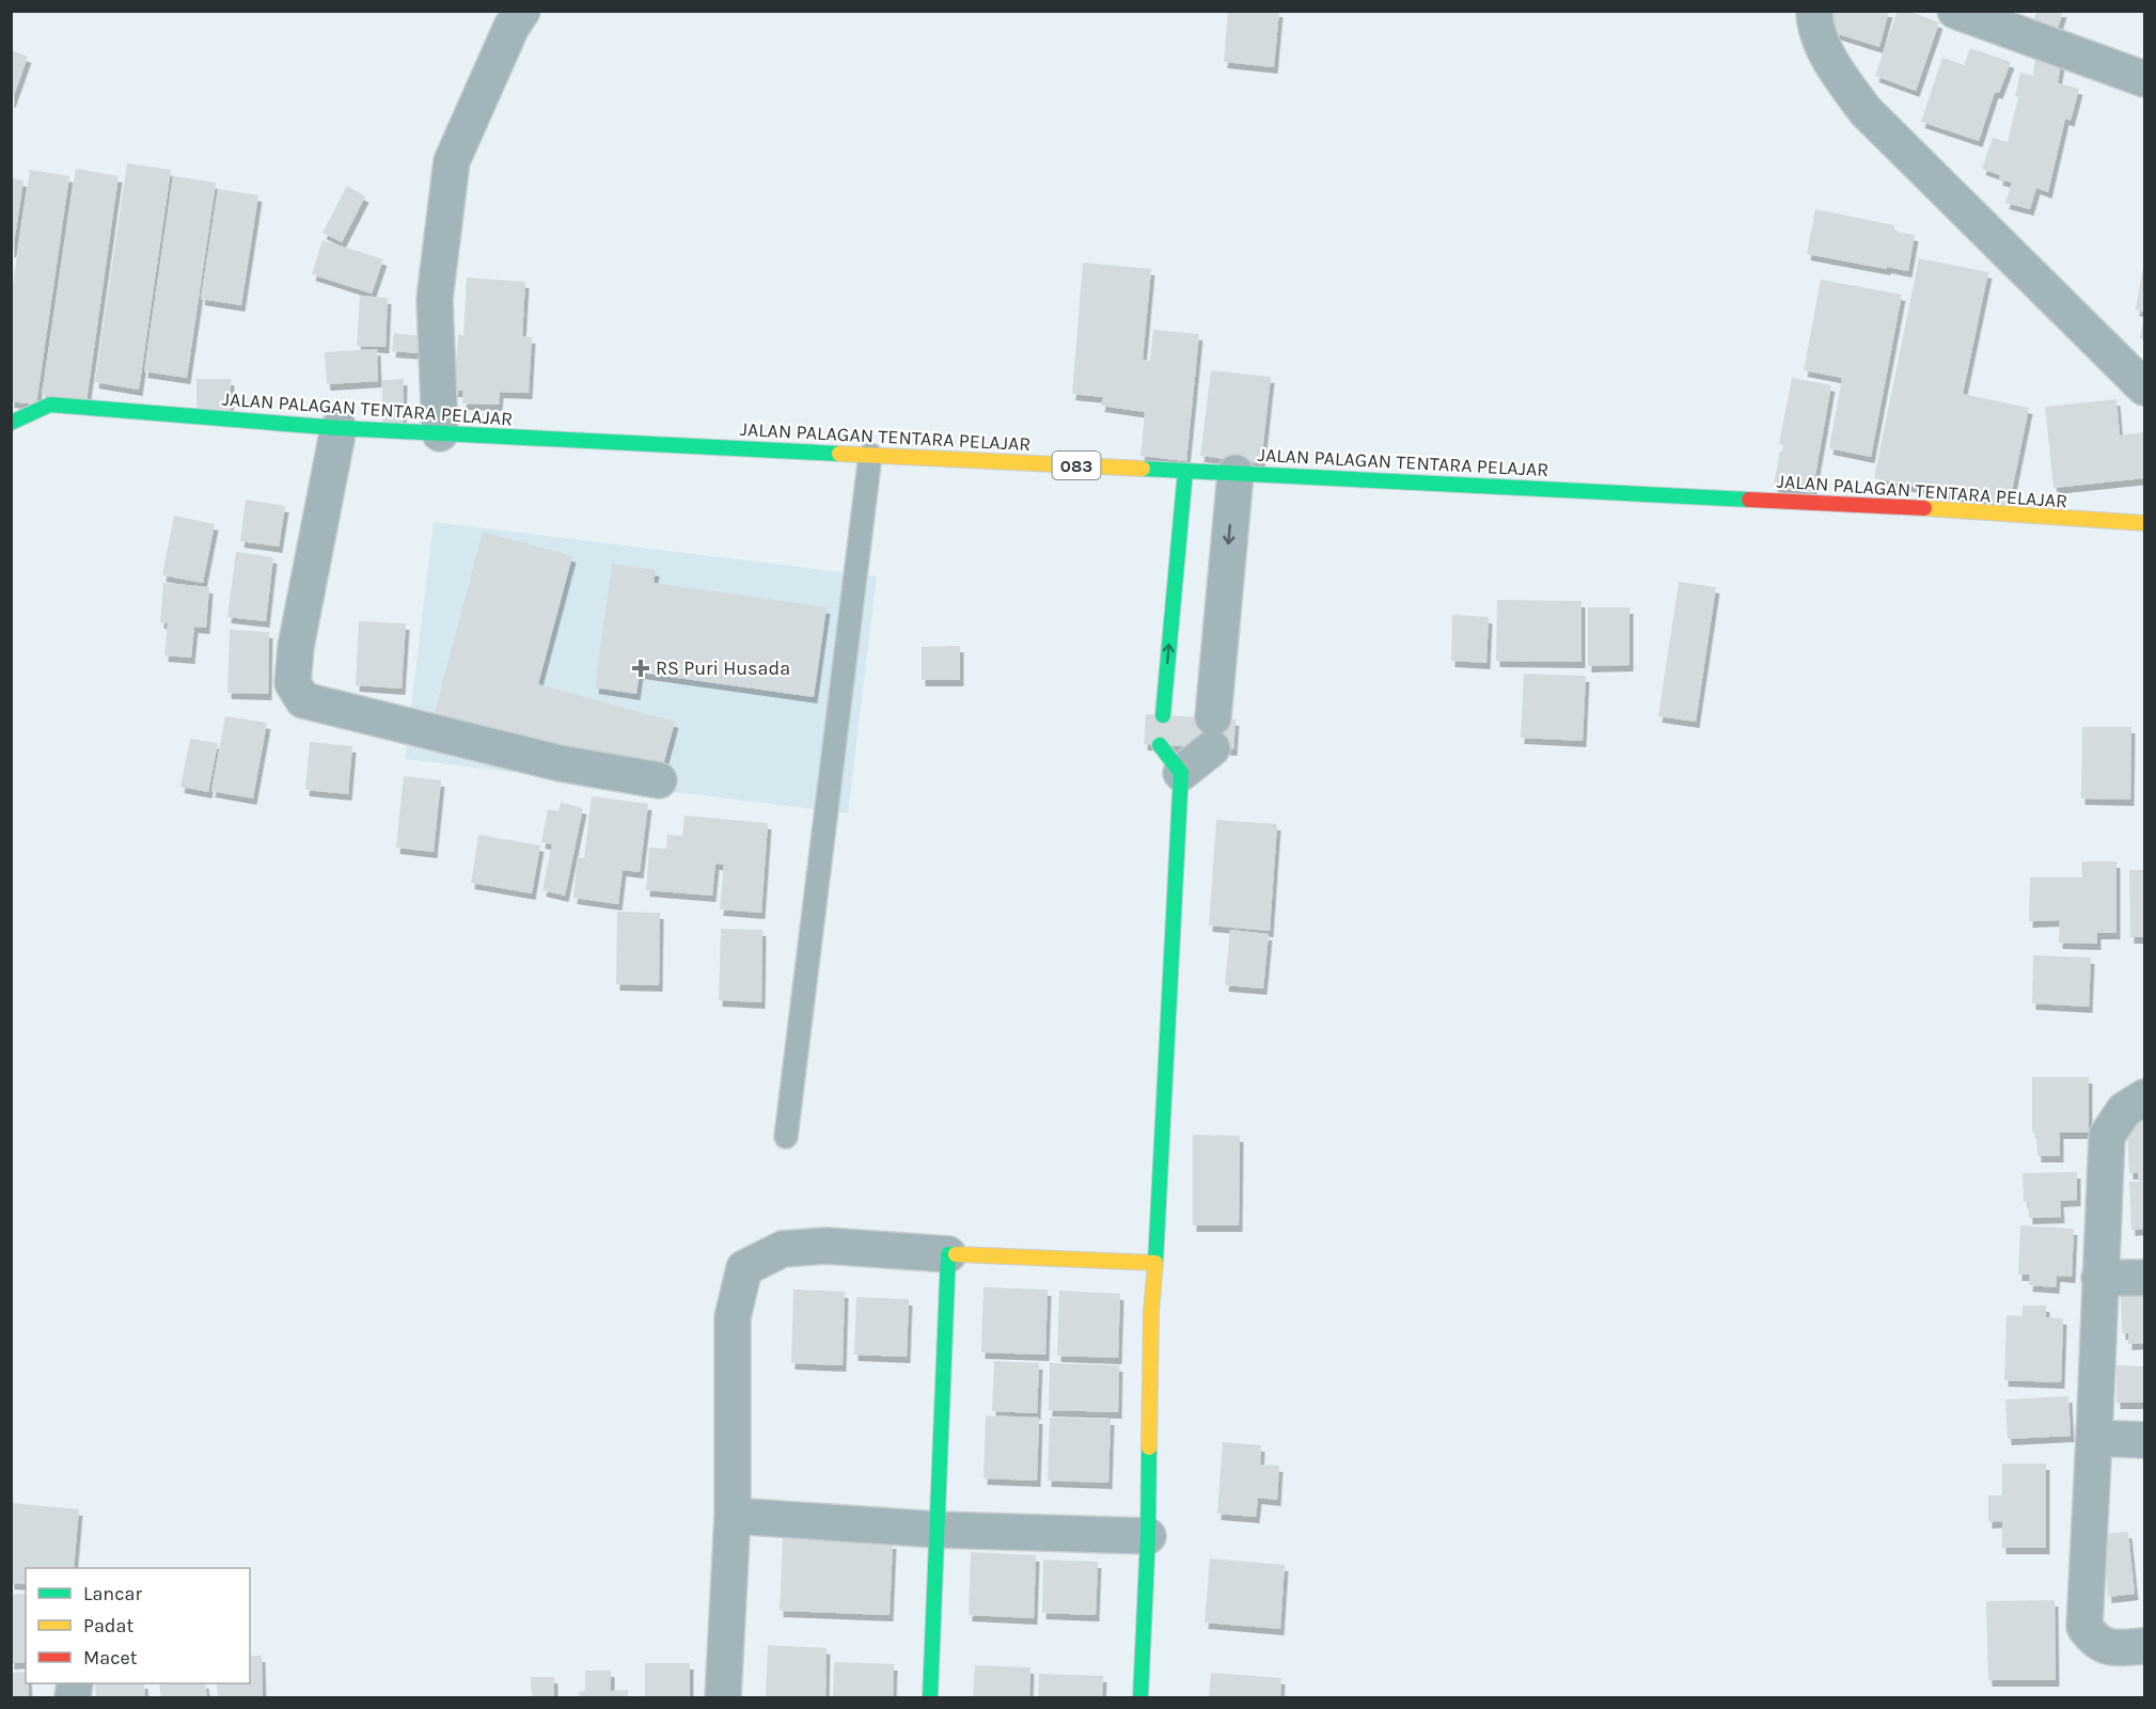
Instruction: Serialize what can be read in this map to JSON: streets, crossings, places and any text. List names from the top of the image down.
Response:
{
  "streets": {
    "main road": ["JALAN PALAGAN TENTARA PELAJAR", "083"]
  },
  "places": {
    "health": ["RS Puri Husada"]
  },
  "legend": ["Lancar", "Padat", "Macet"]
}
